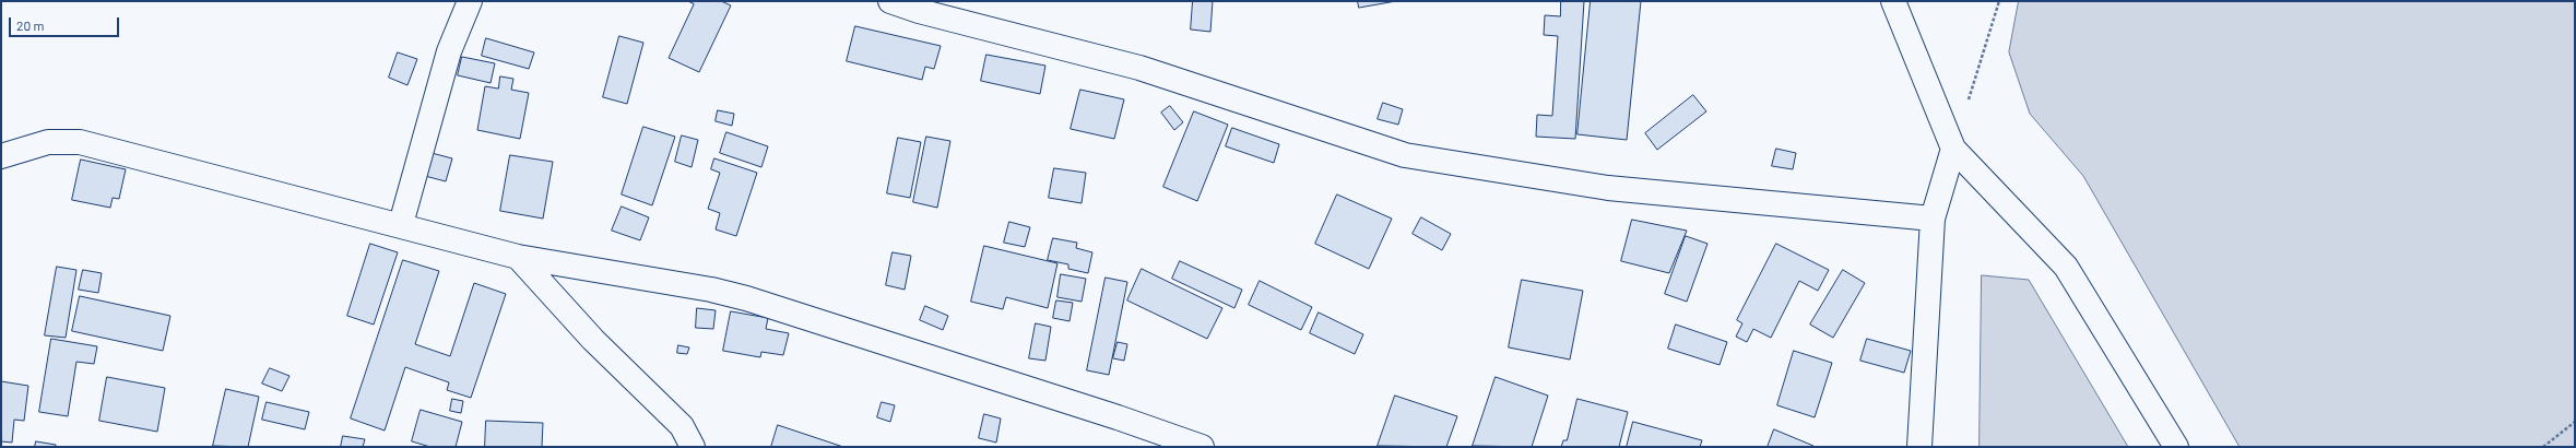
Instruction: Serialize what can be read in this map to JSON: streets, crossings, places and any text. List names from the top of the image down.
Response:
{
  "scale_bar": "20 m"
}
